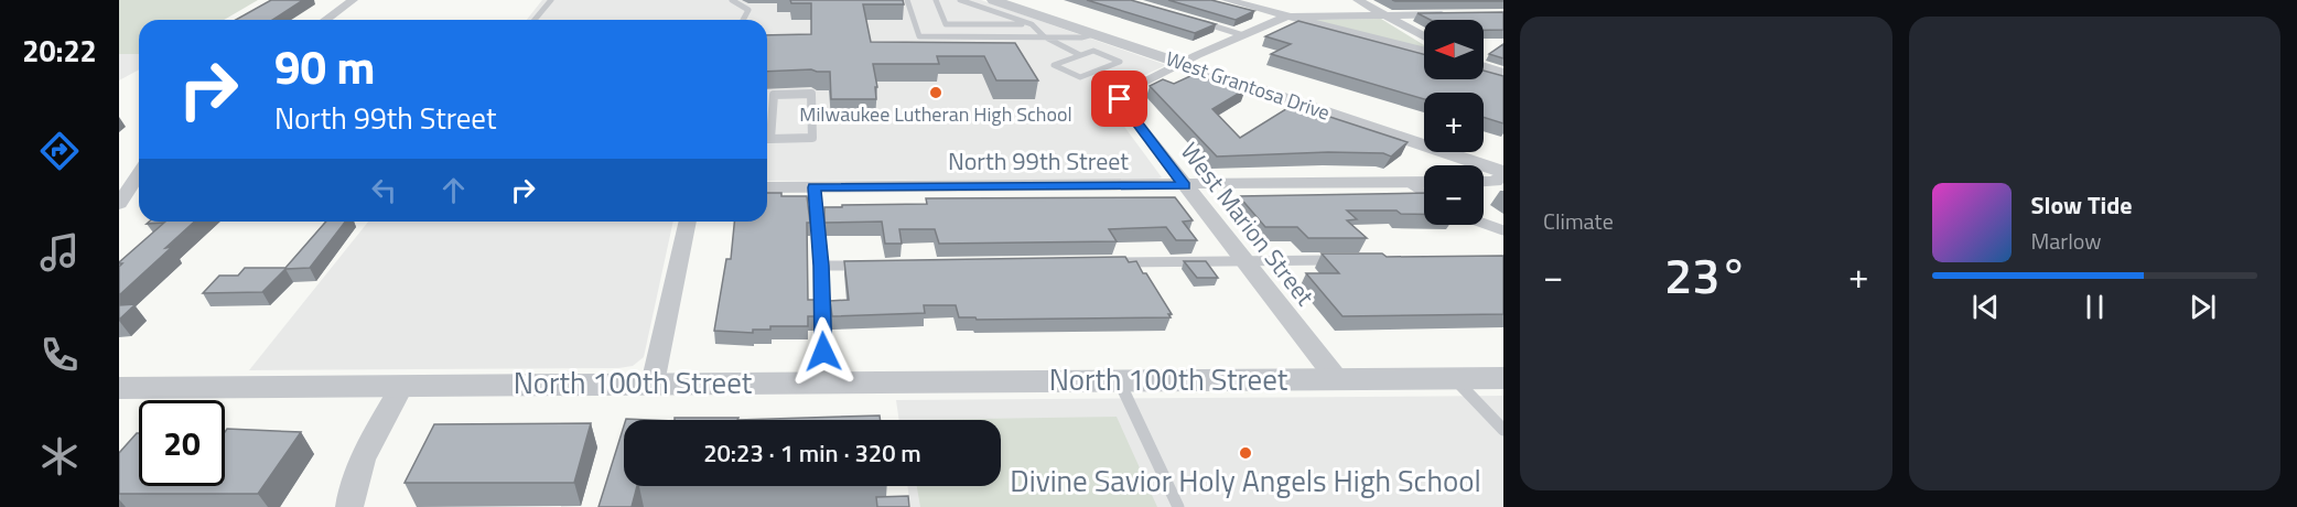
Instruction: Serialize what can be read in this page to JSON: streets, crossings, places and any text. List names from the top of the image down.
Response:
{
  "streets": {
    "street": [
      "West Grantosa Drive",
      "North 99th Street",
      "West Marion Street",
      "North 100th Street"
    ]
  },
  "crossings": [
    ["West Grantosa Drive", "West Marion Street"],
    ["North 99th Street", "West Marion Street"],
    ["West Marion Street", "North 100th Street"]
  ],
  "places": ["Milwaukee Lutheran High School", "Divine Savior Holy Angels High School"],
  "north": "left",
  "page": {
    "tabs": "20:22",
    "tile": "Climate",
    "map_buttons": ["+", "−"],
    "turn": ["90 m", "North 99th Street"],
    "song": ["Slow Tide", "Marlow"],
    "heat": ["−", "23°", "+"],
    "limit": "20",
    "trip": "20:23 · 1 min · 320 m"
  }
}
